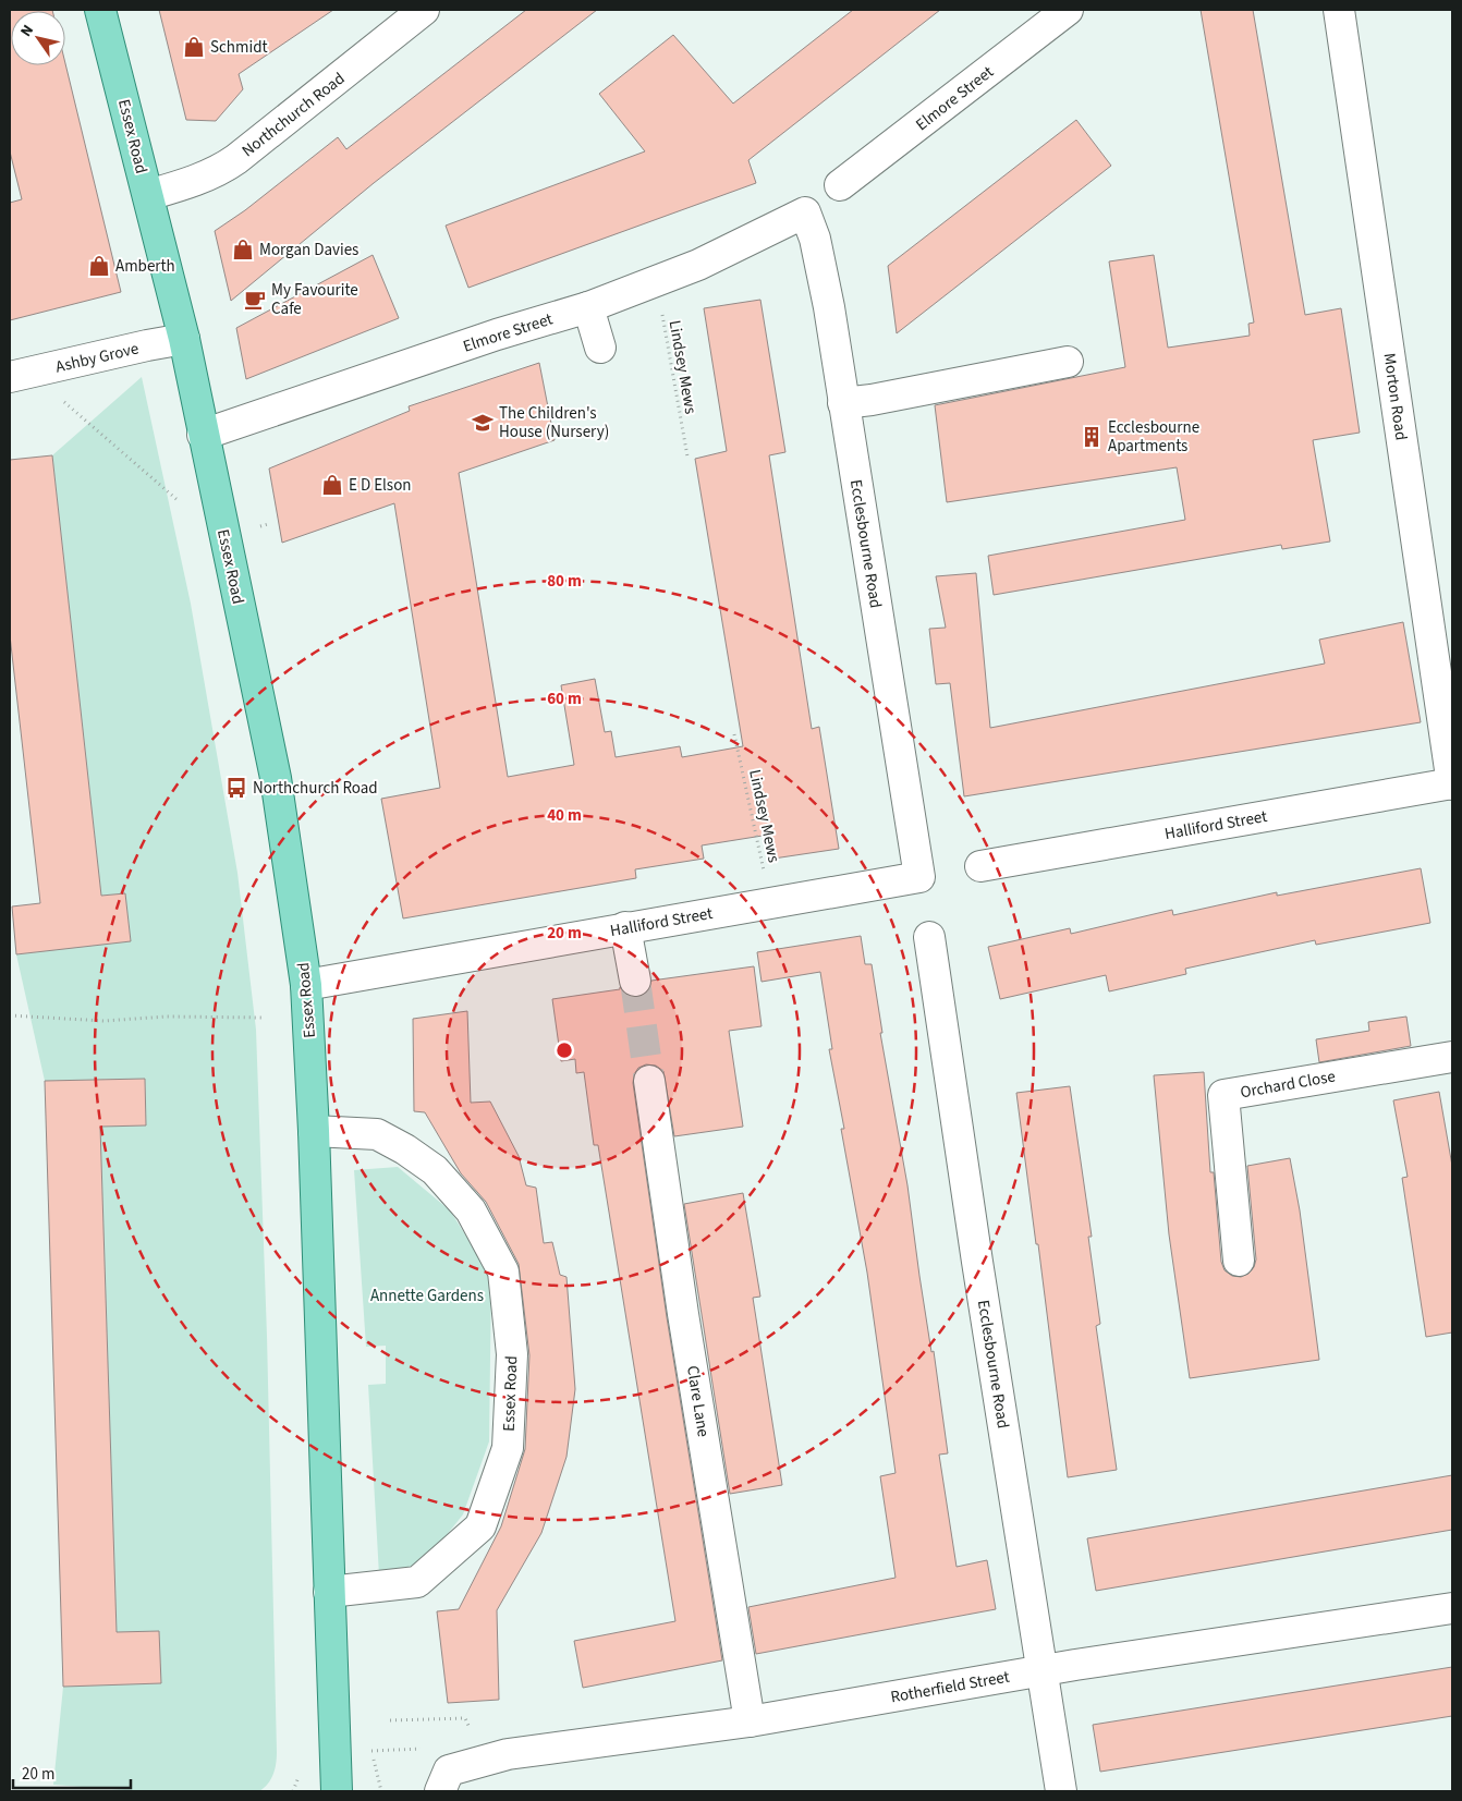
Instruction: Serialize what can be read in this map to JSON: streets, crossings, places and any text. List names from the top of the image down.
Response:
{
  "streets": {
    "main road": ["Essex Road"],
    "street": [
      "Elmore Street",
      "Northchurch Road",
      "Ashby Grove",
      "Morton Road",
      "Ecclesbourne Road",
      "Halliford Street",
      "Orchard Close",
      "Clare Lane",
      "Rotherfield Street"
    ],
    "path": ["Lindsey Mews"]
  },
  "crossings": [
    ["Elmore Street", "Essex Road"],
    ["Elmore Street", "Lindsey Mews"],
    ["Elmore Street", "Ecclesbourne Road"],
    ["Northchurch Road", "Essex Road"],
    ["Essex Road", "Ashby Grove"],
    ["Essex Road", "Halliford Street"],
    ["Lindsey Mews", "Halliford Street"],
    ["Morton Road", "Halliford Street"],
    ["Ecclesbourne Road", "Halliford Street"],
    ["Ecclesbourne Road", "Rotherfield Street"],
    ["Clare Lane", "Rotherfield Street"]
  ],
  "parks": ["Annette Gardens"],
  "places": {
    "shop": [
      "Schmidt",
      "Morgan Davies",
      "Amberth",
      "E D Elson"
    ],
    "cafe": ["My Favourite Cafe"],
    "school or university": ["The Children's House (Nursery)"],
    "building": ["Ecclesbourne Apartments"],
    "bus stop": ["Northchurch Road"]
  },
  "scale_bar": "20 m",
  "north": "top left",
  "rings": [
    "80 m",
    "60 m",
    "40 m",
    "20 m"
  ]
}
